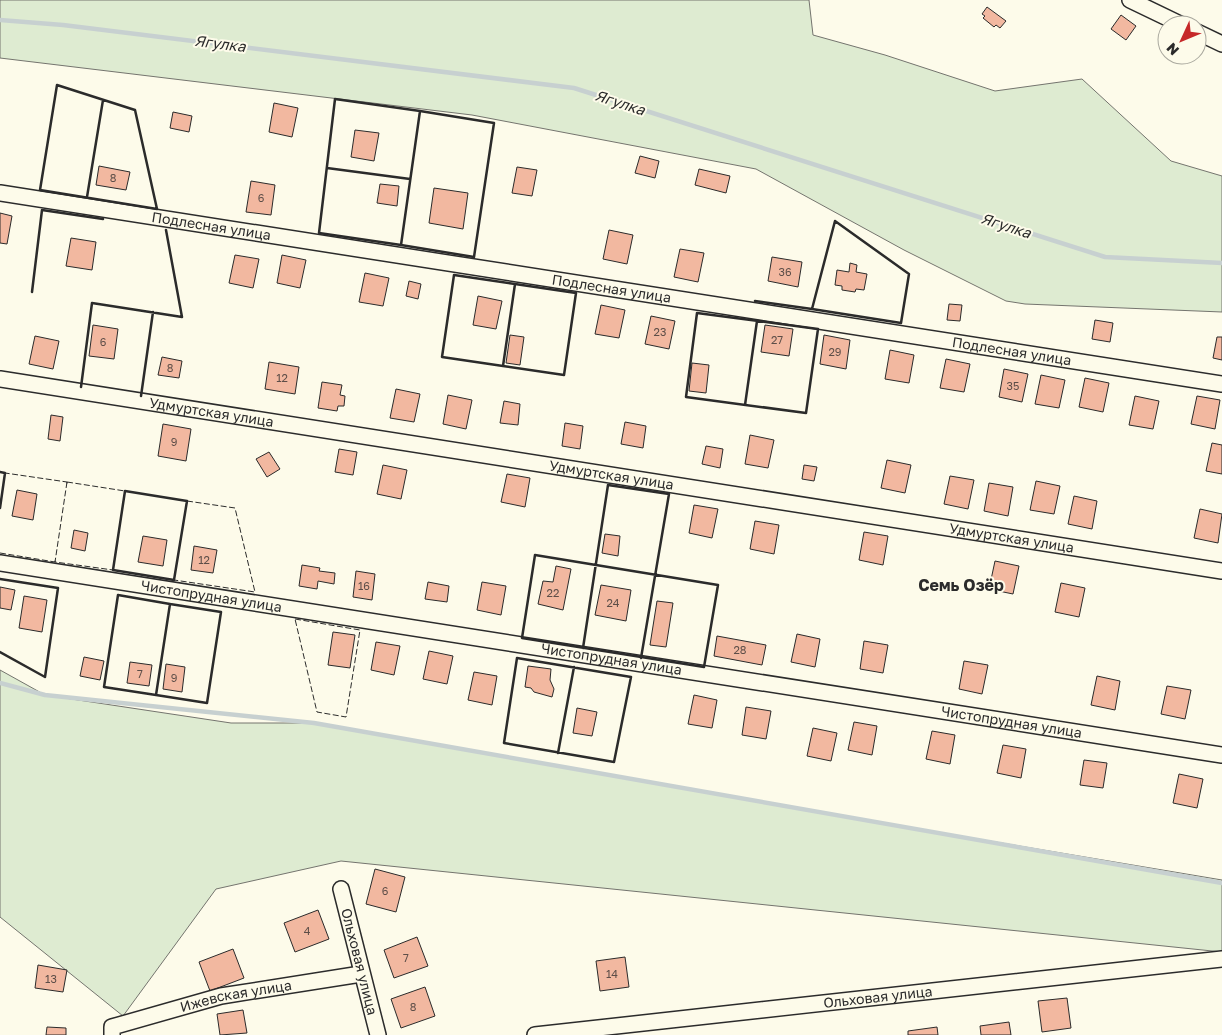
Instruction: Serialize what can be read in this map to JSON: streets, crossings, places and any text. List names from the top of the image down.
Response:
{
  "streets": {
    "street": [
      "Подлесная улица",
      "Удмуртская улица",
      "Чистопрудная улица",
      "Ольховая улица",
      "Ижевская улица"
    ]
  },
  "crossings": [
    ["Ольховая улица", "Ижевская улица"]
  ],
  "districts": ["Семь Озёр"],
  "water": ["Ягулка"],
  "house_numbers": [
    "8",
    "6",
    "36",
    "23",
    "27",
    "6",
    "29",
    "8",
    "12",
    "35",
    "9",
    "12",
    "16",
    "22",
    "24",
    "28",
    "7",
    "9",
    "6",
    "4",
    "7",
    "14",
    "13",
    "8"
  ],
  "north": "bottom left"
}
